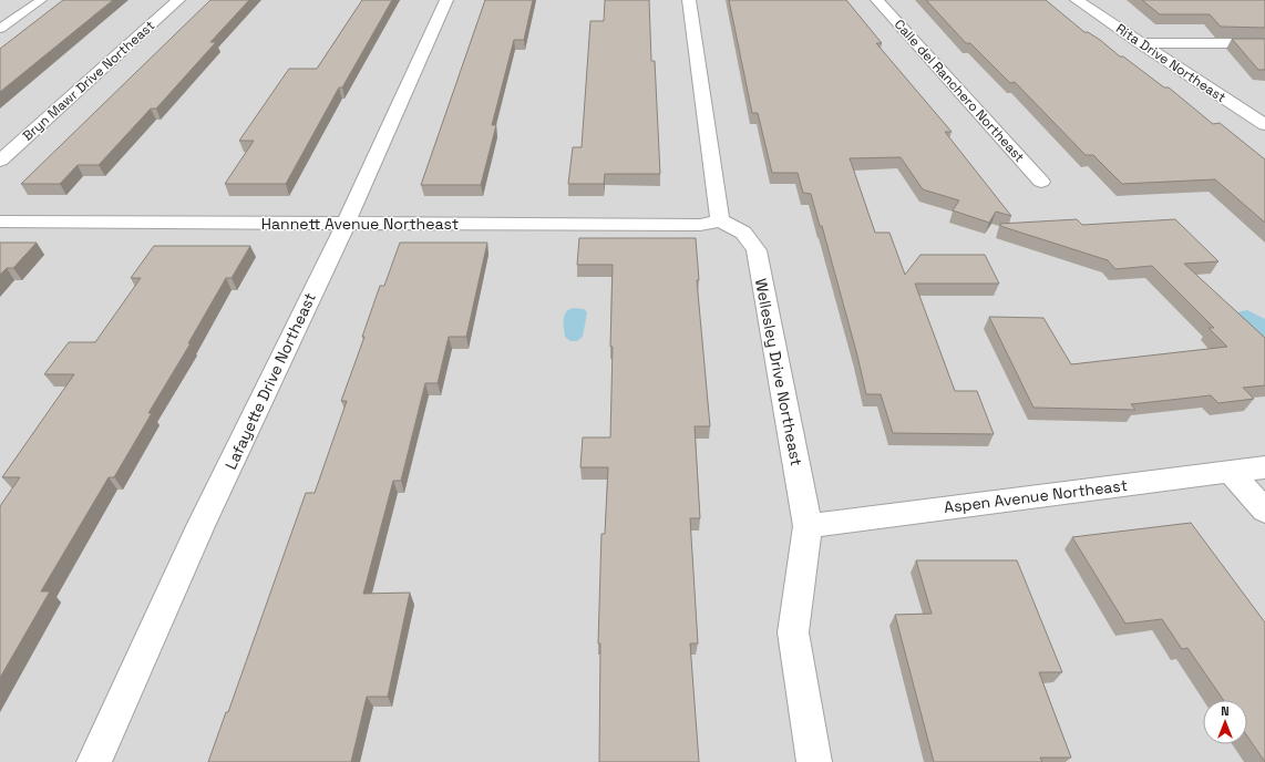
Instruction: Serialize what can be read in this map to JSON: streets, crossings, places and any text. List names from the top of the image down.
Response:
{
  "streets": {
    "street": [
      "Rita Drive Northeast",
      "Bryn Mawr Drive Northeast",
      "Calle del Ranchero Northeast",
      "Hannett Avenue Northeast",
      "Wellesley Drive Northeast",
      "Lafayette Drive Northeast",
      "Aspen Avenue Northeast"
    ]
  },
  "crossings": [
    ["Hannett Avenue Northeast", "Wellesley Drive Northeast"],
    ["Hannett Avenue Northeast", "Lafayette Drive Northeast"],
    ["Wellesley Drive Northeast", "Aspen Avenue Northeast"]
  ],
  "north": "top"
}
